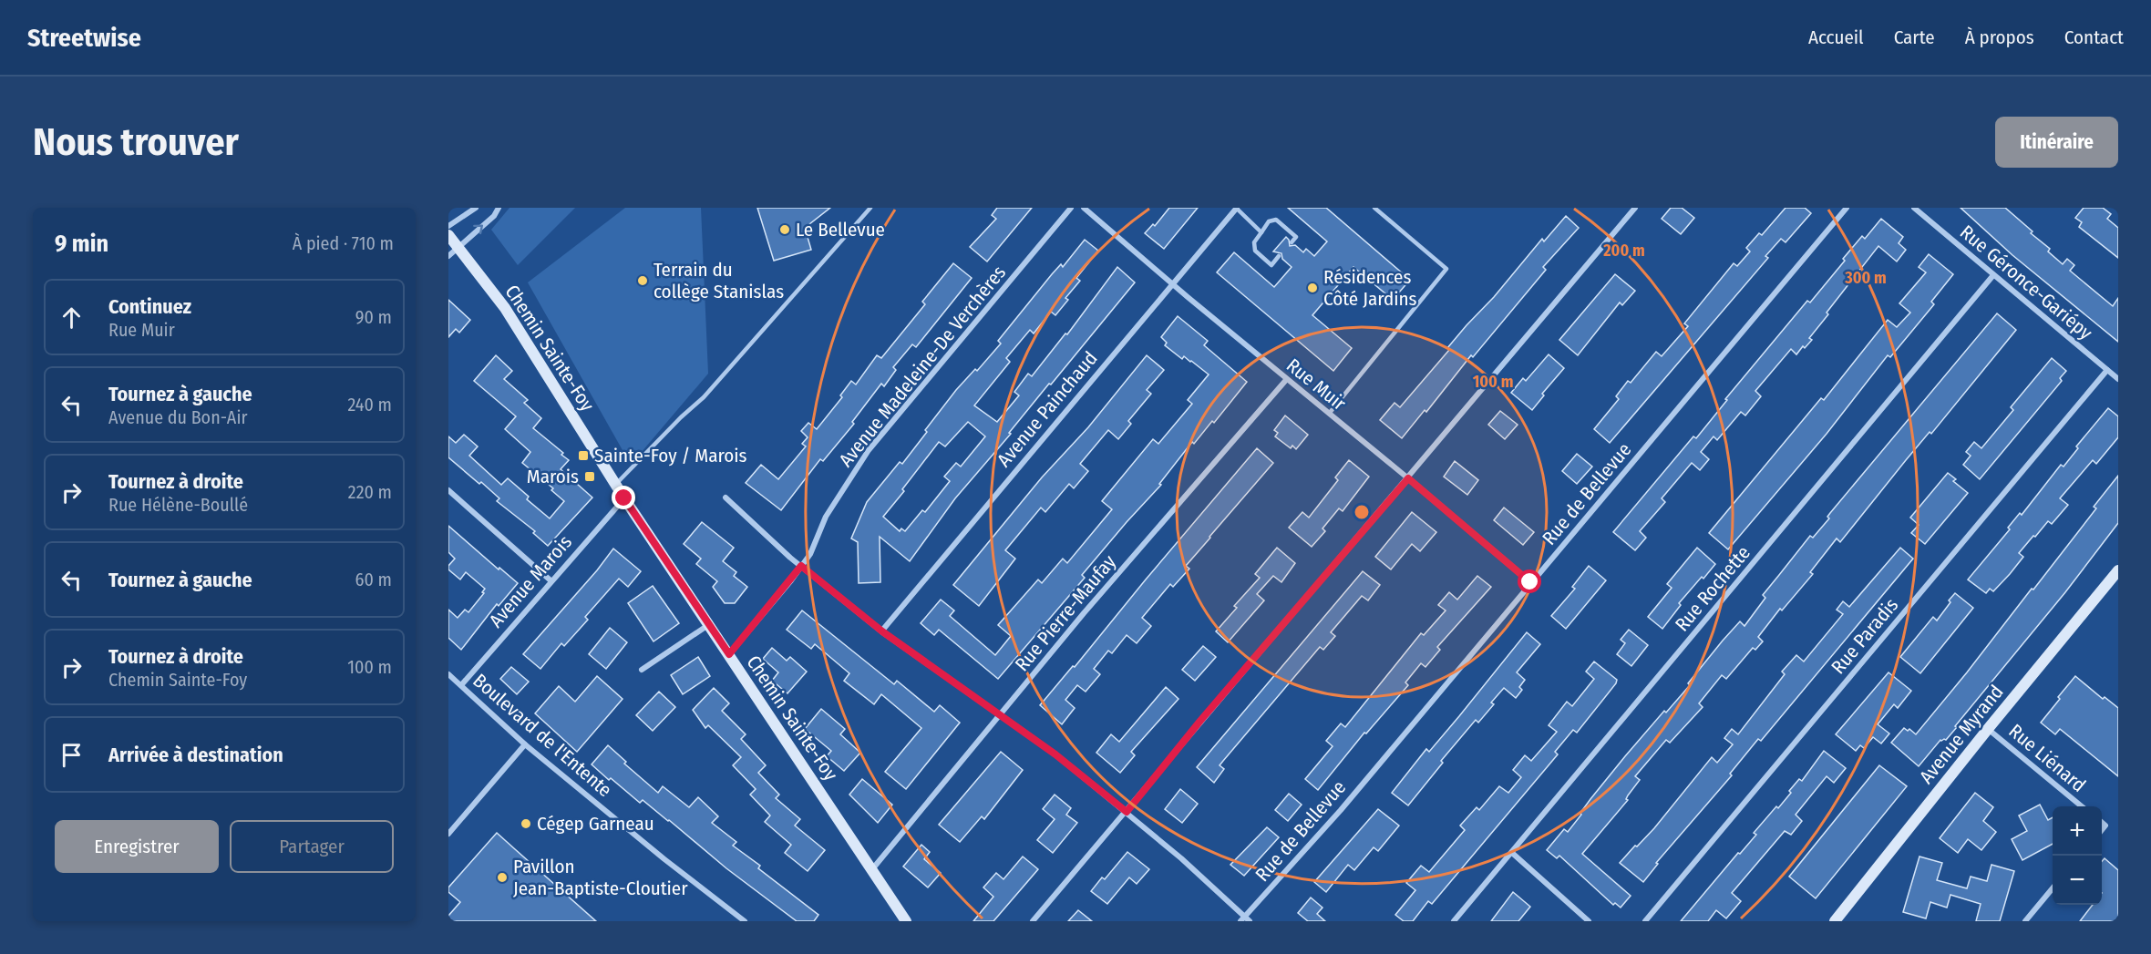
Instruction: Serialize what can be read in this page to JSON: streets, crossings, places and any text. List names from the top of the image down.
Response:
{
  "streets": {
    "main road": ["Chemin Sainte-Foy", "Avenue Myrand"],
    "street": [
      "Rue Géronce-Gariépy",
      "Avenue Madeleine-De Verchères",
      "Rue Muir",
      "Avenue Painchaud",
      "Rue de Bellevue",
      "Avenue Marois",
      "Rue Rochette",
      "Rue Pierre-Maufay",
      "Rue Paradis",
      "Boulevard de l'Entente",
      "Rue Liénard"
    ]
  },
  "crossings": [
    ["Rue Géronce-Gariépy", "Rue Rochette"],
    ["Rue Géronce-Gariépy", "Rue Paradis"],
    ["Chemin Sainte-Foy", "Avenue Madeleine-De Verchères"],
    ["Chemin Sainte-Foy", "Avenue Marois"],
    ["Chemin Sainte-Foy", "Rue Pierre-Maufay"],
    ["Rue Muir", "Avenue Painchaud"],
    ["Rue Muir", "Rue de Bellevue"],
    ["Rue Muir", "Rue Pierre-Maufay"],
    ["Avenue Marois", "Boulevard de l'Entente"],
    ["Avenue Myrand", "Rue Liénard"]
  ],
  "places": {
    "other": [
      "Le Bellevue",
      "Terrain du collège Stanislas",
      "Résidences Côté Jardins",
      "Cégep Garneau",
      "Pavillon Jean-Baptiste-Cloutier"
    ],
    "transit": ["Sainte-Foy / Marois", "Marois"]
  },
  "page": {
    "header": "Streetwise",
    "nav": [
      "Accueil",
      "Carte",
      "À propos",
      "Contact"
    ],
    "buttons": [
      "Itinéraire",
      ["Enregistrer", "Partager"]
    ],
    "title": "Nous trouver",
    "heading": ["9 min", "À pied · 710 m"],
    "list": [
      ["Continuez", "Rue Muir", "90 m"],
      ["Tournez à gauche", "Avenue du Bon-Air", "240 m"],
      ["Tournez à droite", "Rue Hélène-Boullé", "220 m"],
      ["Tournez à gauche", "60 m"],
      ["Tournez à droite", "Chemin Sainte-Foy", "100 m"],
      "Arrivée à destination"
    ],
    "map_buttons": ["+", "−"]
  },
  "rings": ["200 m", "300 m", "100 m"]
}
